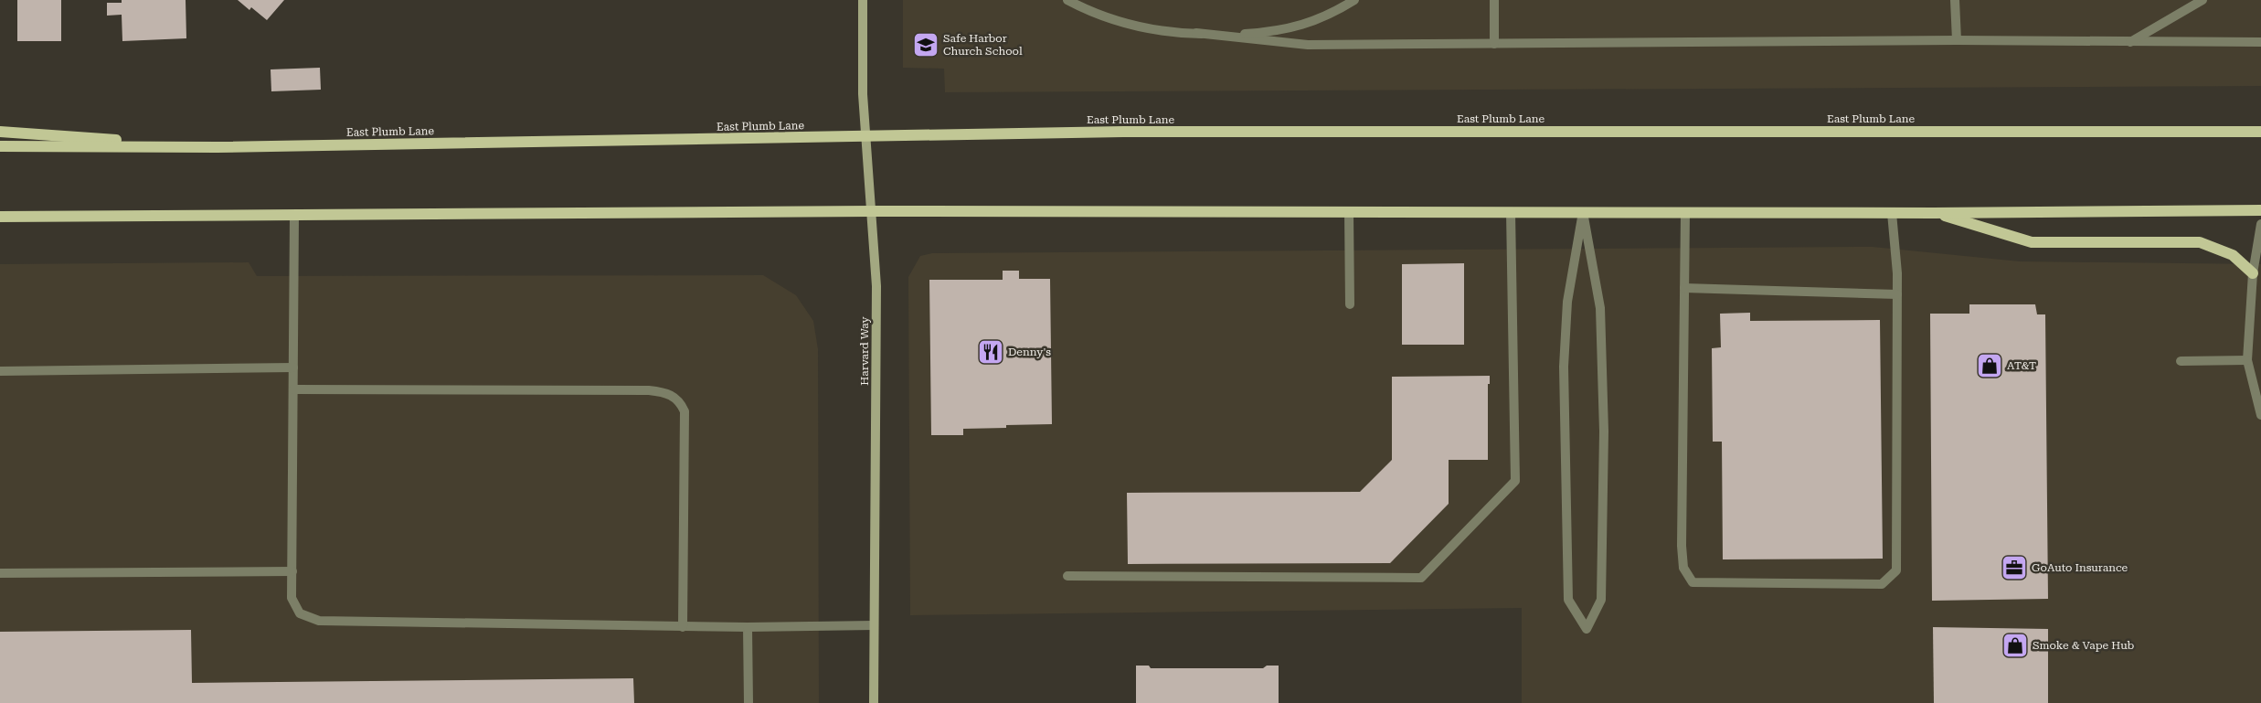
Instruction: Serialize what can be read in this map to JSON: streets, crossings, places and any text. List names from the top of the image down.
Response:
{
  "streets": {
    "main road": ["East Plumb Lane"],
    "street": ["Harvard Way"]
  },
  "crossings": [
    ["East Plumb Lane", "Harvard Way"]
  ],
  "places": {
    "school or university": ["Safe Harbor Church School"],
    "restaurant": ["Denny's"],
    "shop": ["AT&T", "Smoke & Vape Hub"],
    "office": ["GoAuto Insurance"]
  }
}
